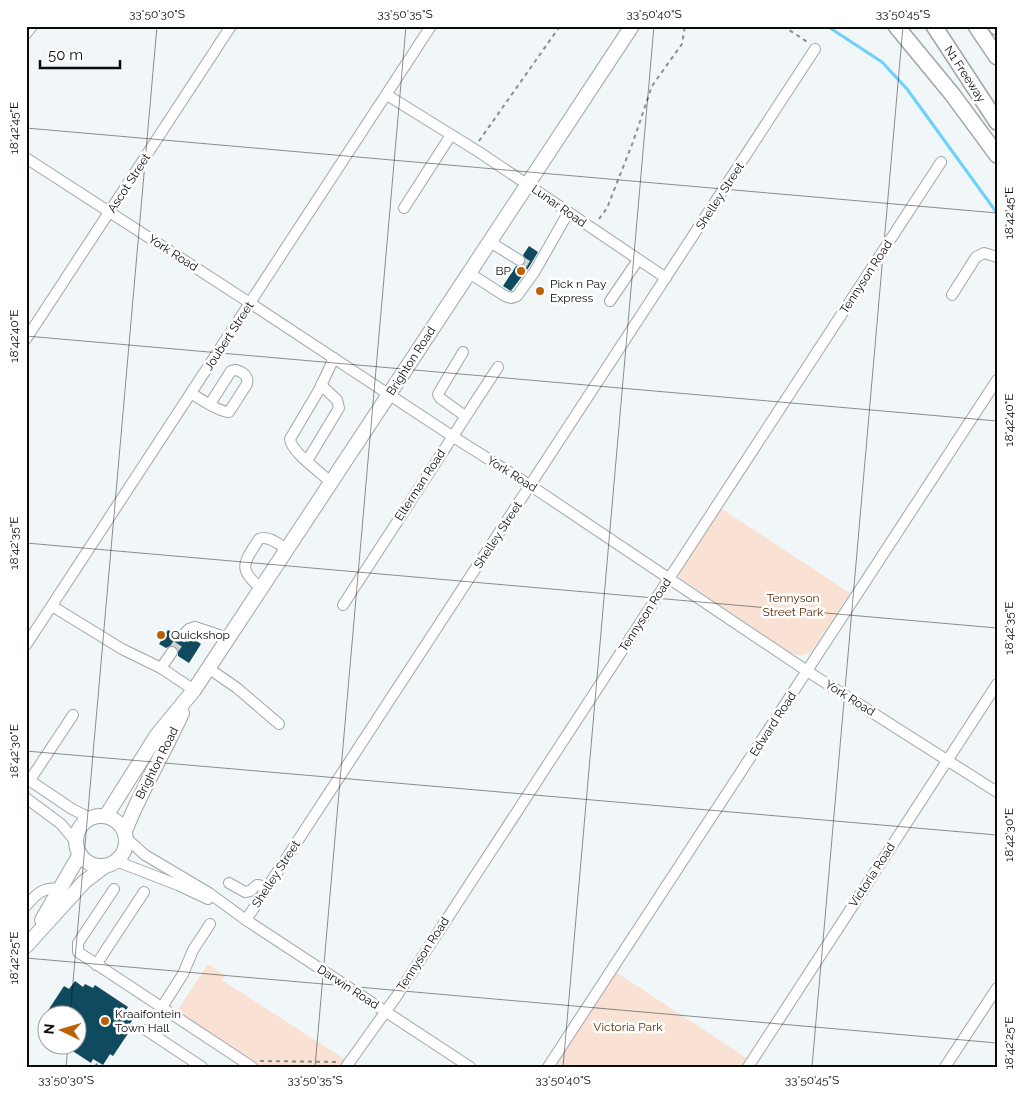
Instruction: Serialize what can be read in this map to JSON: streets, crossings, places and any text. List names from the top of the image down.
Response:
{
  "streets": {
    "highway": ["N1 Freeway"],
    "main road": ["Brighton Road"],
    "street": [
      "Ascot Street",
      "Shelley Street",
      "Lunar Road",
      "York Road",
      "Tennyson Road",
      "Joubert Street",
      "Elterman Road",
      "Edward Road",
      "Victoria Road",
      "Darwin Road"
    ]
  },
  "crossings": [
    ["Ascot Street", "York Road"],
    ["Shelley Street", "Lunar Road"],
    ["Shelley Street", "York Road"],
    ["Shelley Street", "Darwin Road"],
    ["Lunar Road", "Joubert Street"],
    ["Lunar Road", "Brighton Road"],
    ["York Road", "Tennyson Road"],
    ["York Road", "Joubert Street"],
    ["York Road", "Brighton Road"],
    ["York Road", "Elterman Road"],
    ["York Road", "Edward Road"],
    ["York Road", "Victoria Road"],
    ["Tennyson Road", "Darwin Road"],
    ["Brighton Road", "Darwin Road"]
  ],
  "parks": ["Tennyson Street Park", "Victoria Park"],
  "places": [
    "BP",
    "Pick n Pay Express",
    "Quickshop",
    "Kraaifontein Town Hall"
  ],
  "scale_bar": "50 m",
  "north": "left",
  "coordinates": [
    "33°50'30\"S",
    "33°50'35\"S",
    "33°50'40\"S",
    "33°50'45\"S",
    "18°42'45\"E",
    "18°42'40\"E",
    "18°42'35\"E",
    "18°42'30\"E",
    "18°42'25\"E"
  ]
}
